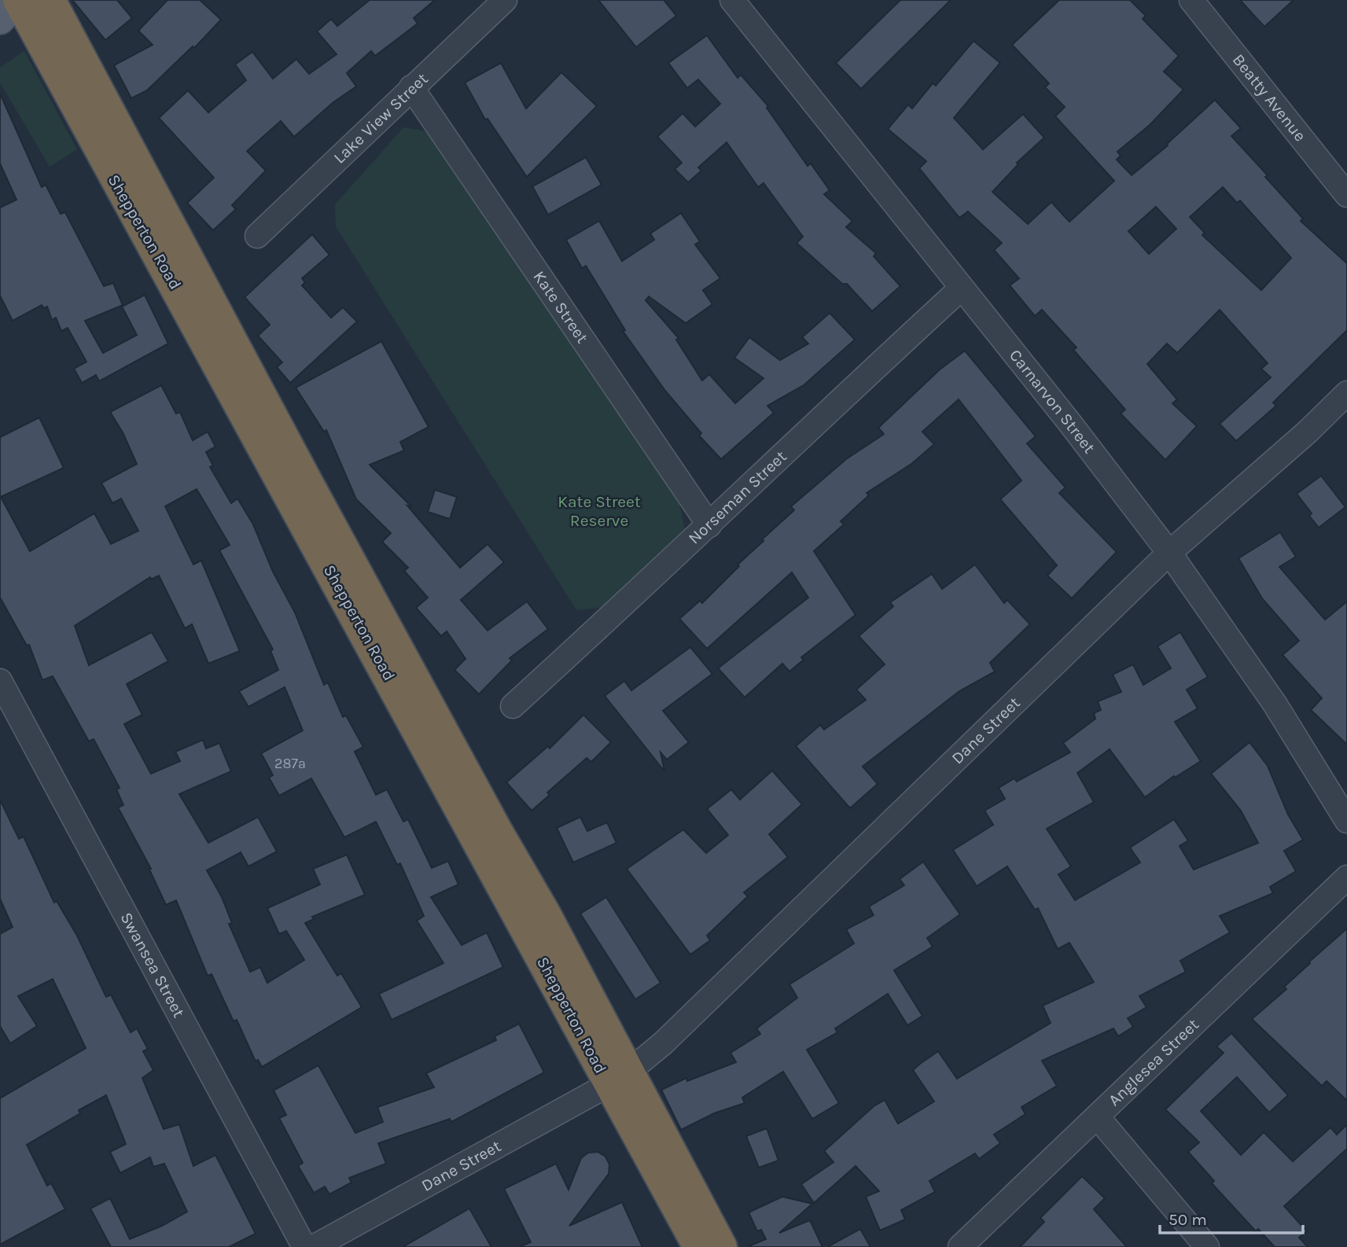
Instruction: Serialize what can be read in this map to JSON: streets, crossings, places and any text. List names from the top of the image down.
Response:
{
  "streets": {
    "highway": ["Shepperton Road"],
    "street": [
      "Beatty Avenue",
      "Lake View Street",
      "Kate Street",
      "Carnarvon Street",
      "Norseman Street",
      "Dane Street",
      "Swansea Street",
      "Anglesea Street"
    ]
  },
  "crossings": [
    ["Lake View Street", "Kate Street"],
    ["Shepperton Road", "Dane Street"],
    ["Kate Street", "Norseman Street"],
    ["Carnarvon Street", "Norseman Street"],
    ["Carnarvon Street", "Dane Street"]
  ],
  "parks": ["Kate Street Reserve"],
  "house_numbers": ["287a"],
  "scale_bar": "50 m"
}
